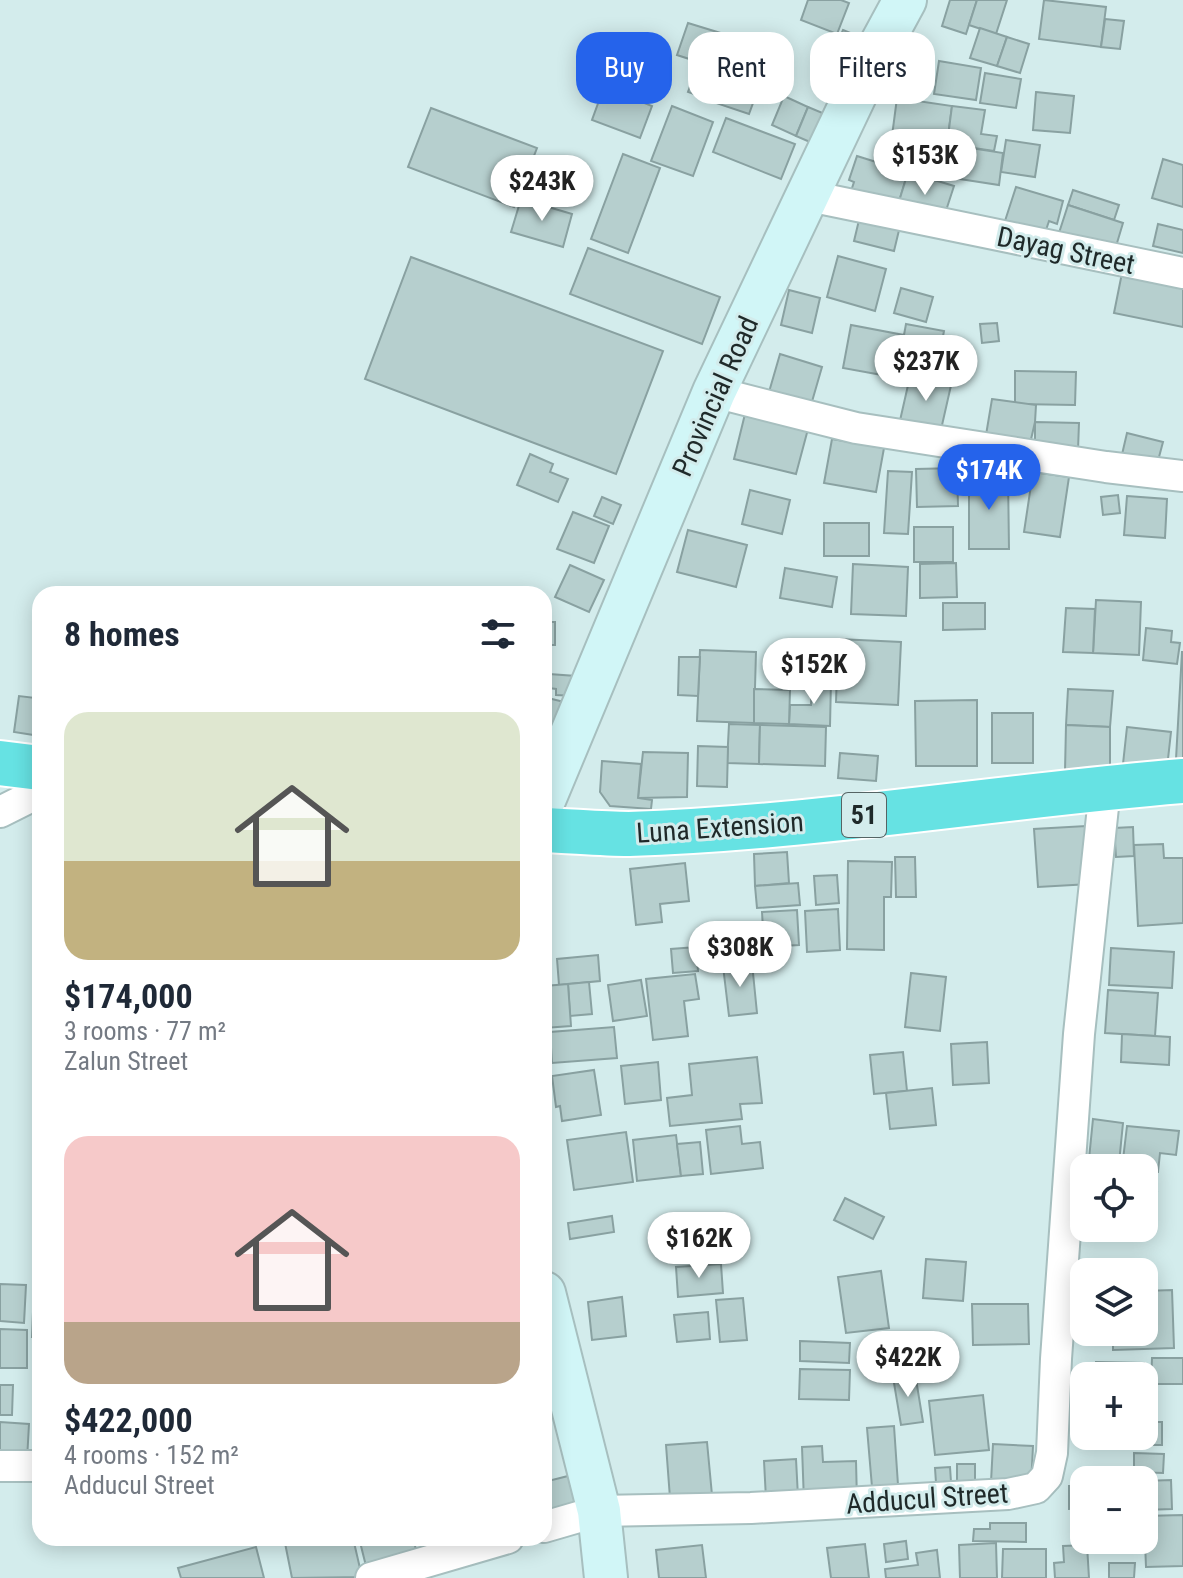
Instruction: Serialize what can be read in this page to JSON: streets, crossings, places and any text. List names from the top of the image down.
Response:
{
  "streets": {
    "highway": ["51", "Luna Extension"],
    "main road": ["Provincial Road"],
    "street": ["Dayag Street", "Adducul Street"]
  },
  "crossings": [
    ["Dayag Street", "Provincial Road"],
    ["Luna Extension", "Adducul Street"]
  ],
  "page": {
    "chip": ["Buy", "Rent", "Filters"],
    "price": [
      "$153K",
      "$243K",
      "$237K",
      "$174K",
      "$152K",
      "$308K",
      "$162K",
      "$422K"
    ],
    "heading": "8 homes",
    "list": [
      {
        "name": "$174,000",
        "note": "3 rooms · 77 m² · Zalun Street"
      },
      {
        "name": "$422,000",
        "note": "4 rooms · 152 m² · Adducul Street"
      }
    ],
    "map_buttons": ["+", "−"]
  }
}
